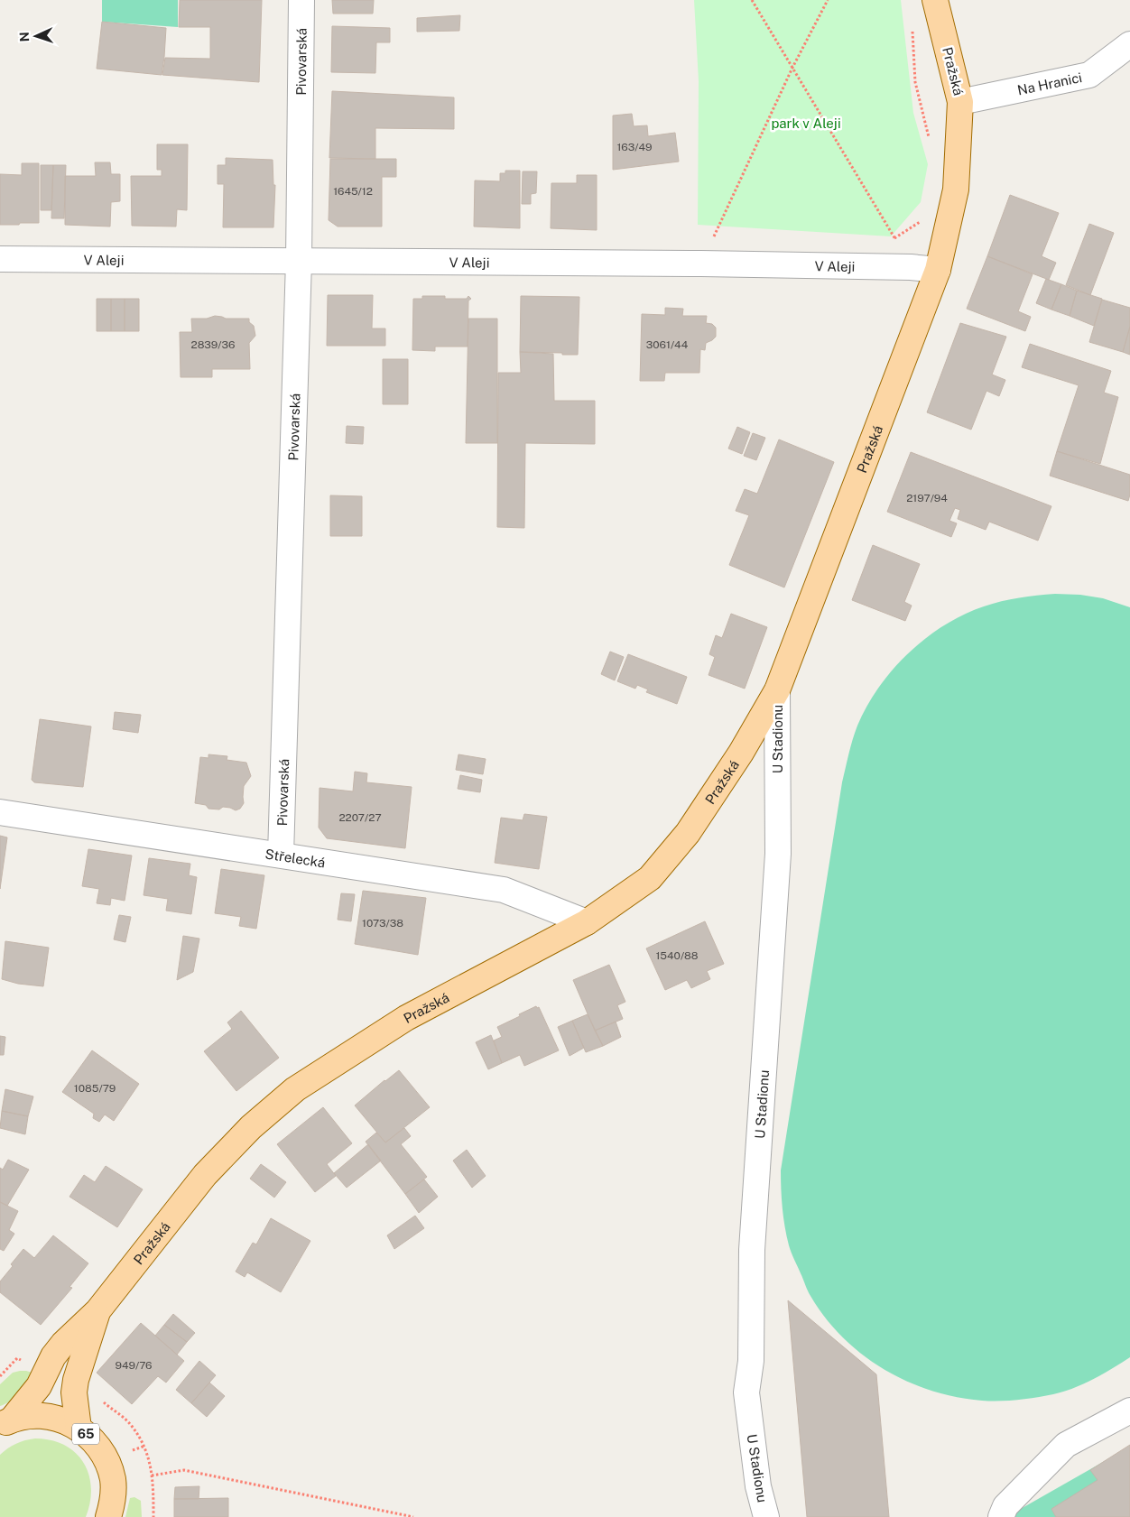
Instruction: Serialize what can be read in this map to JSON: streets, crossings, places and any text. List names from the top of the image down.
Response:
{
  "streets": {
    "main road": ["Pražská", "65"],
    "street": [
      "Pivovarská",
      "Na Hranici",
      "V Aleji",
      "U Stadionu",
      "Střelecká"
    ]
  },
  "crossings": [
    ["Pivovarská", "V Aleji"],
    ["Pivovarská", "Střelecká"],
    ["Pražská", "Na Hranici"],
    ["Pražská", "V Aleji"],
    ["Pražská", "U Stadionu"],
    ["Pražská", "Střelecká"]
  ],
  "parks": ["park v Aleji"],
  "house_numbers": [
    "163/49",
    "1645/12",
    "2839/36",
    "3061/44",
    "2197/94",
    "2207/27",
    "1073/38",
    "1540/88",
    "1085/79",
    "949/76"
  ],
  "north": "left"
}
